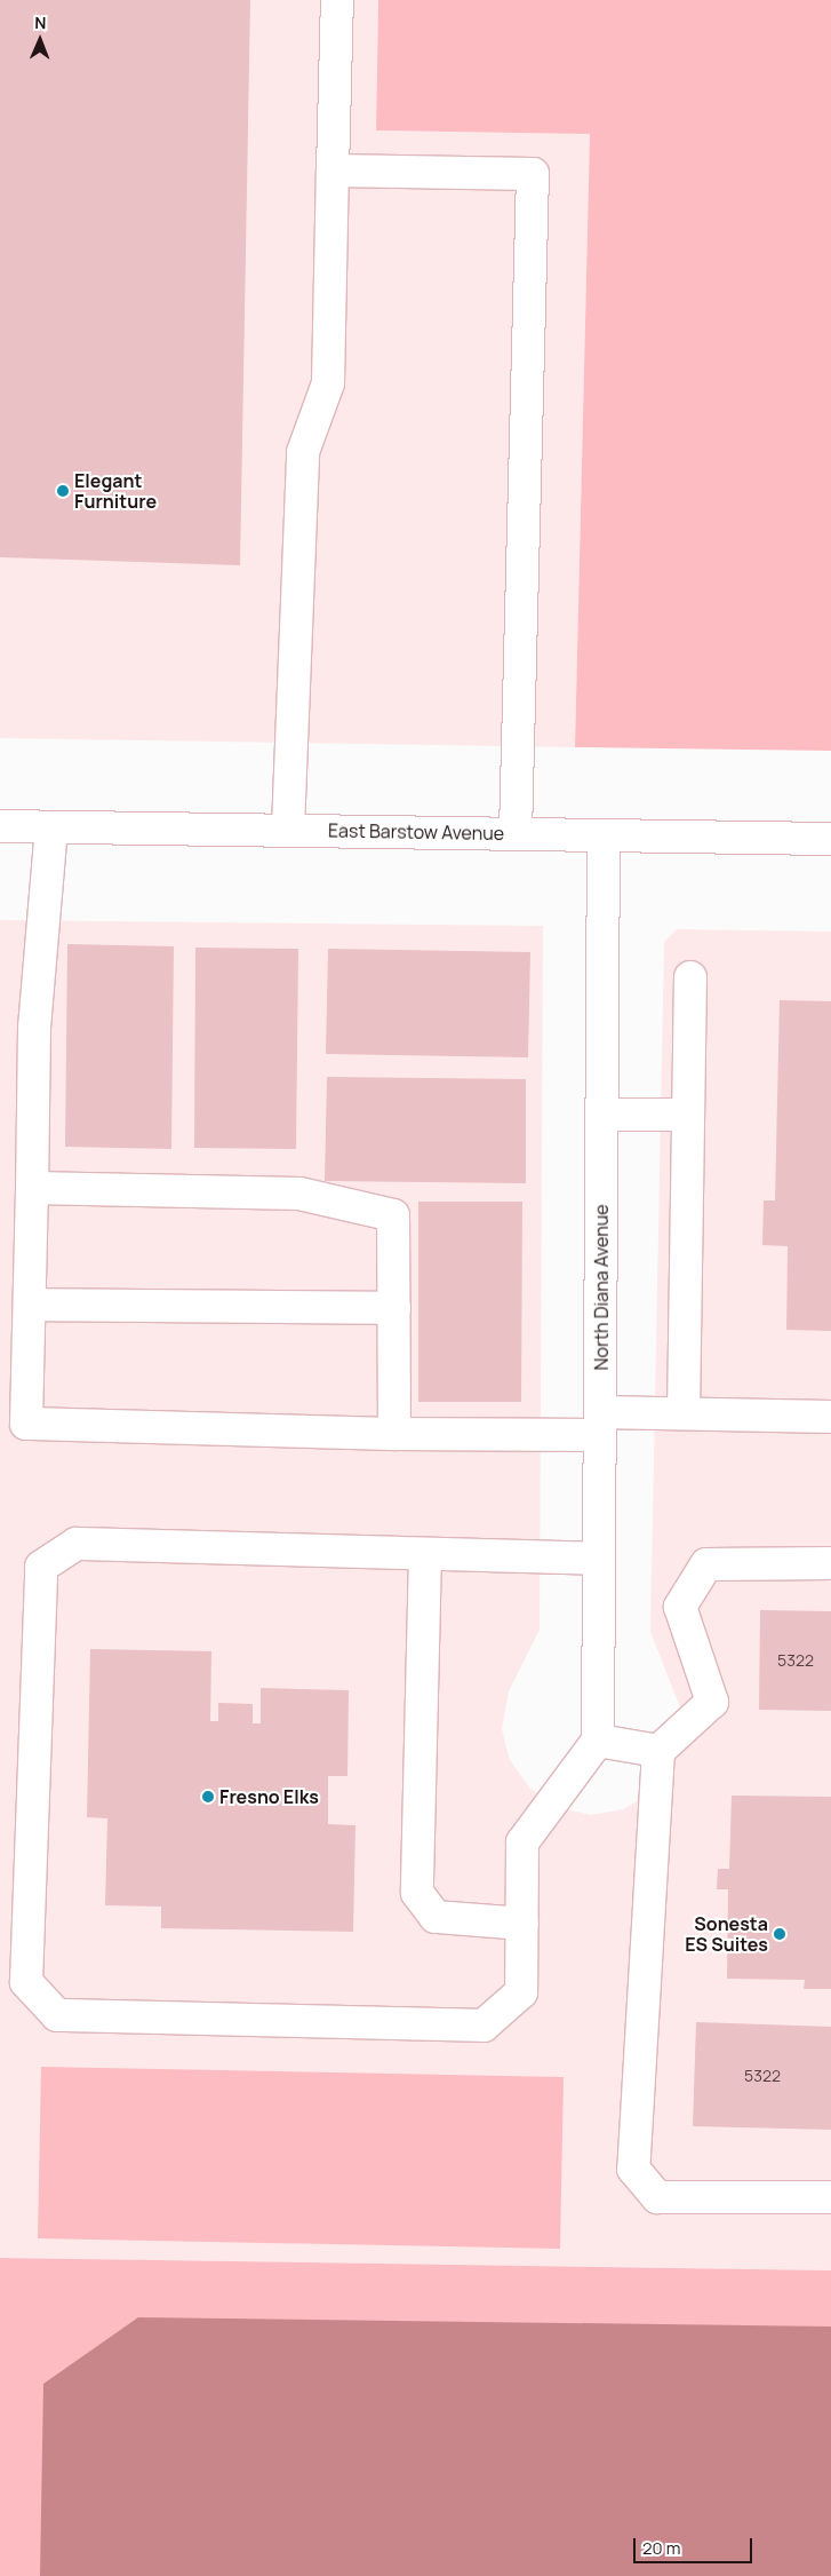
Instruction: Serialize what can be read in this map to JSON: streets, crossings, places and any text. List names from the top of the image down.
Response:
{
  "streets": {
    "street": ["East Barstow Avenue", "North Diana Avenue"]
  },
  "crossings": [
    ["East Barstow Avenue", "North Diana Avenue"]
  ],
  "places": ["Elegant Furniture", "Fresno Elks", "Sonesta ES Suites"],
  "house_numbers": ["5322", "5322"],
  "scale_bar": "20 m",
  "north": "top"
}
